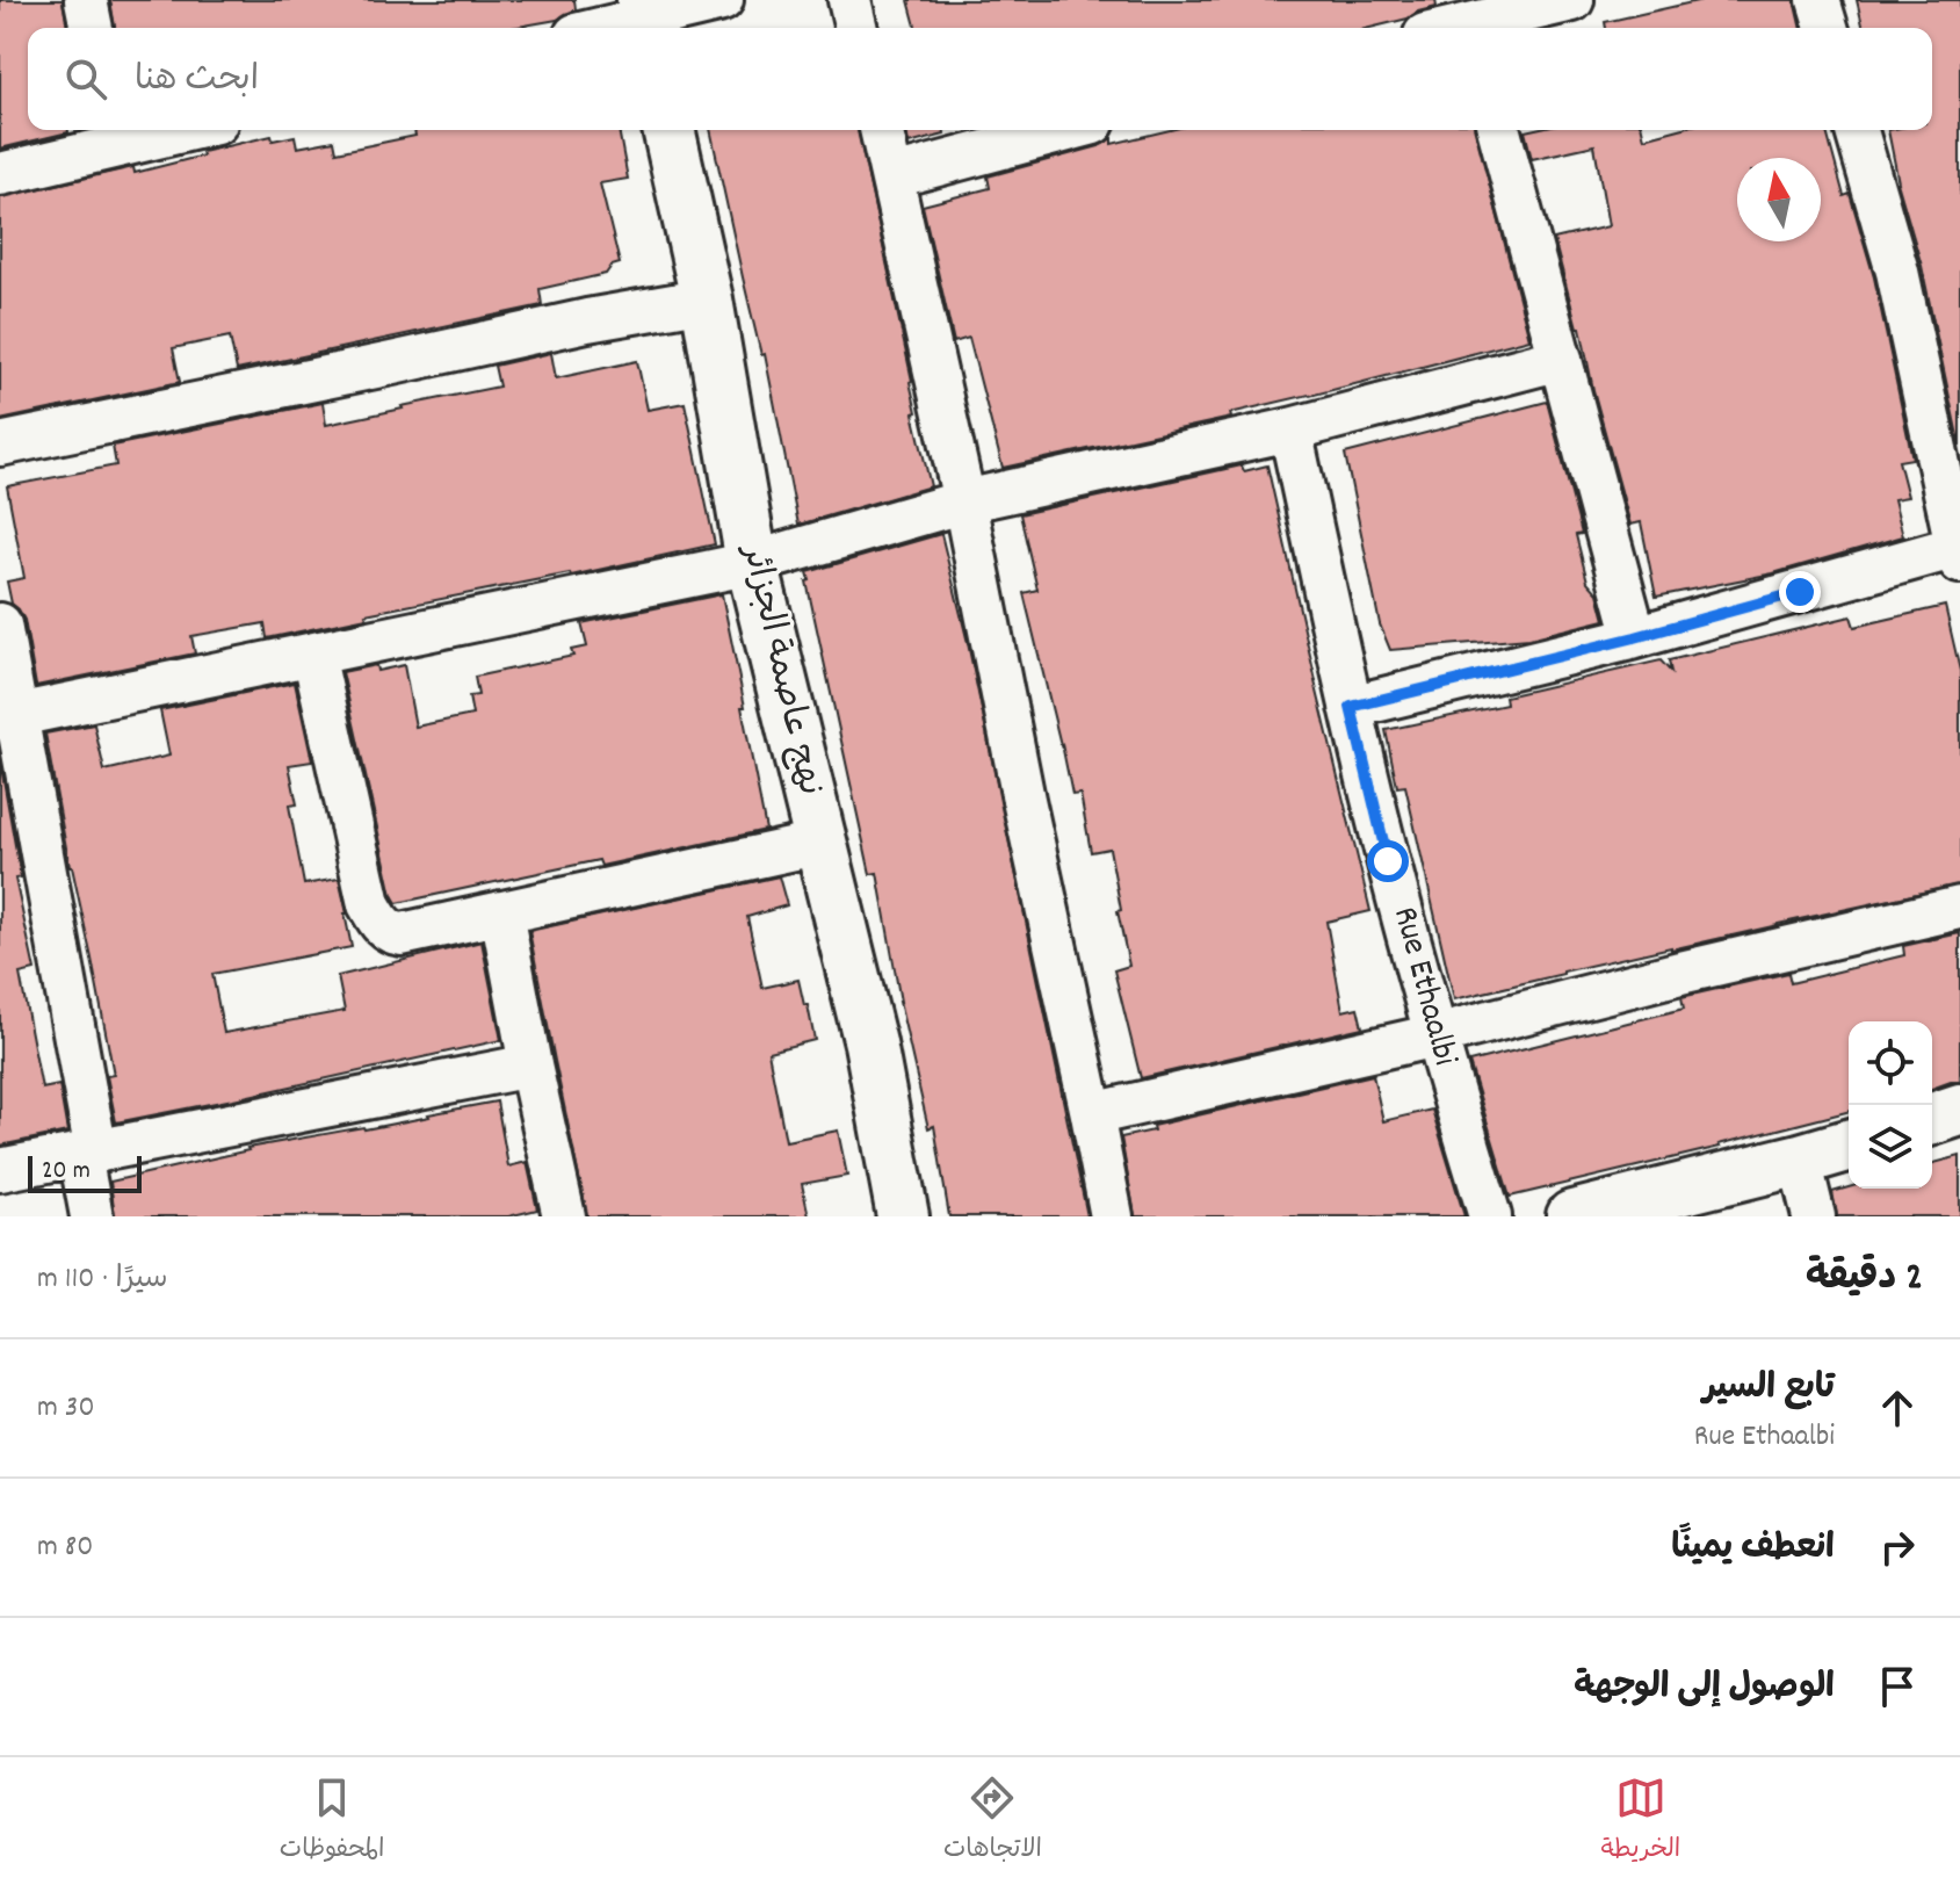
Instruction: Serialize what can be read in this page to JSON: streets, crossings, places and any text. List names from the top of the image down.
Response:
{
  "streets": {
    "street": ["نهج عاصمة الجزائر", "Rue Ethaalbi"]
  },
  "scale_bar": "20 m",
  "north": "top",
  "page": {
    "search": "ابحث هنا",
    "scale": "20 m",
    "heading": ["2 دقيقة", "سيرًا · 110 m"],
    "list": [
      ["تابع السير", "Rue Ethaalbi", "30 m"],
      ["انعطف يمينًا", "80 m"],
      "الوصول إلى الوجهة"
    ],
    "nav": ["الخريطة", "الاتجاهات", "المحفوظات"]
  }
}
